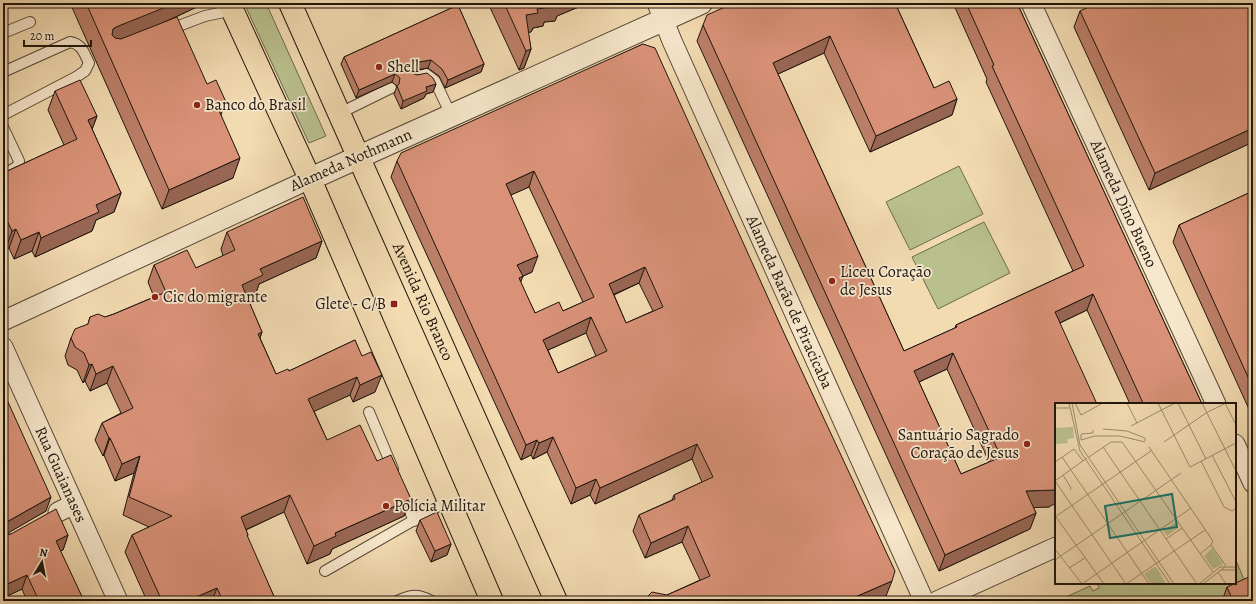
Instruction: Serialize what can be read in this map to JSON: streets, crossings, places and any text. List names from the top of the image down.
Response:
{
  "streets": {
    "main road": ["Avenida Rio Branco"],
    "street": [
      "Alameda Nothmann",
      "Alameda Dino Bueno",
      "Alameda Barão de Piracicaba",
      "Rua Guaianases"
    ]
  },
  "crossings": [
    ["Alameda Nothmann", "Avenida Rio Branco"],
    ["Alameda Nothmann", "Alameda Barão de Piracicaba"]
  ],
  "places": {
    "other": [
      "Shell",
      "Banco do Brasil",
      "Liceu Coração de Jesus",
      "Cic do migrante",
      "Santuário Sagrado Coração de Jesus",
      "Polícia Militar"
    ],
    "transit": ["Glete - C/B"]
  },
  "scale_bar": "20 m",
  "north": "top"
}
